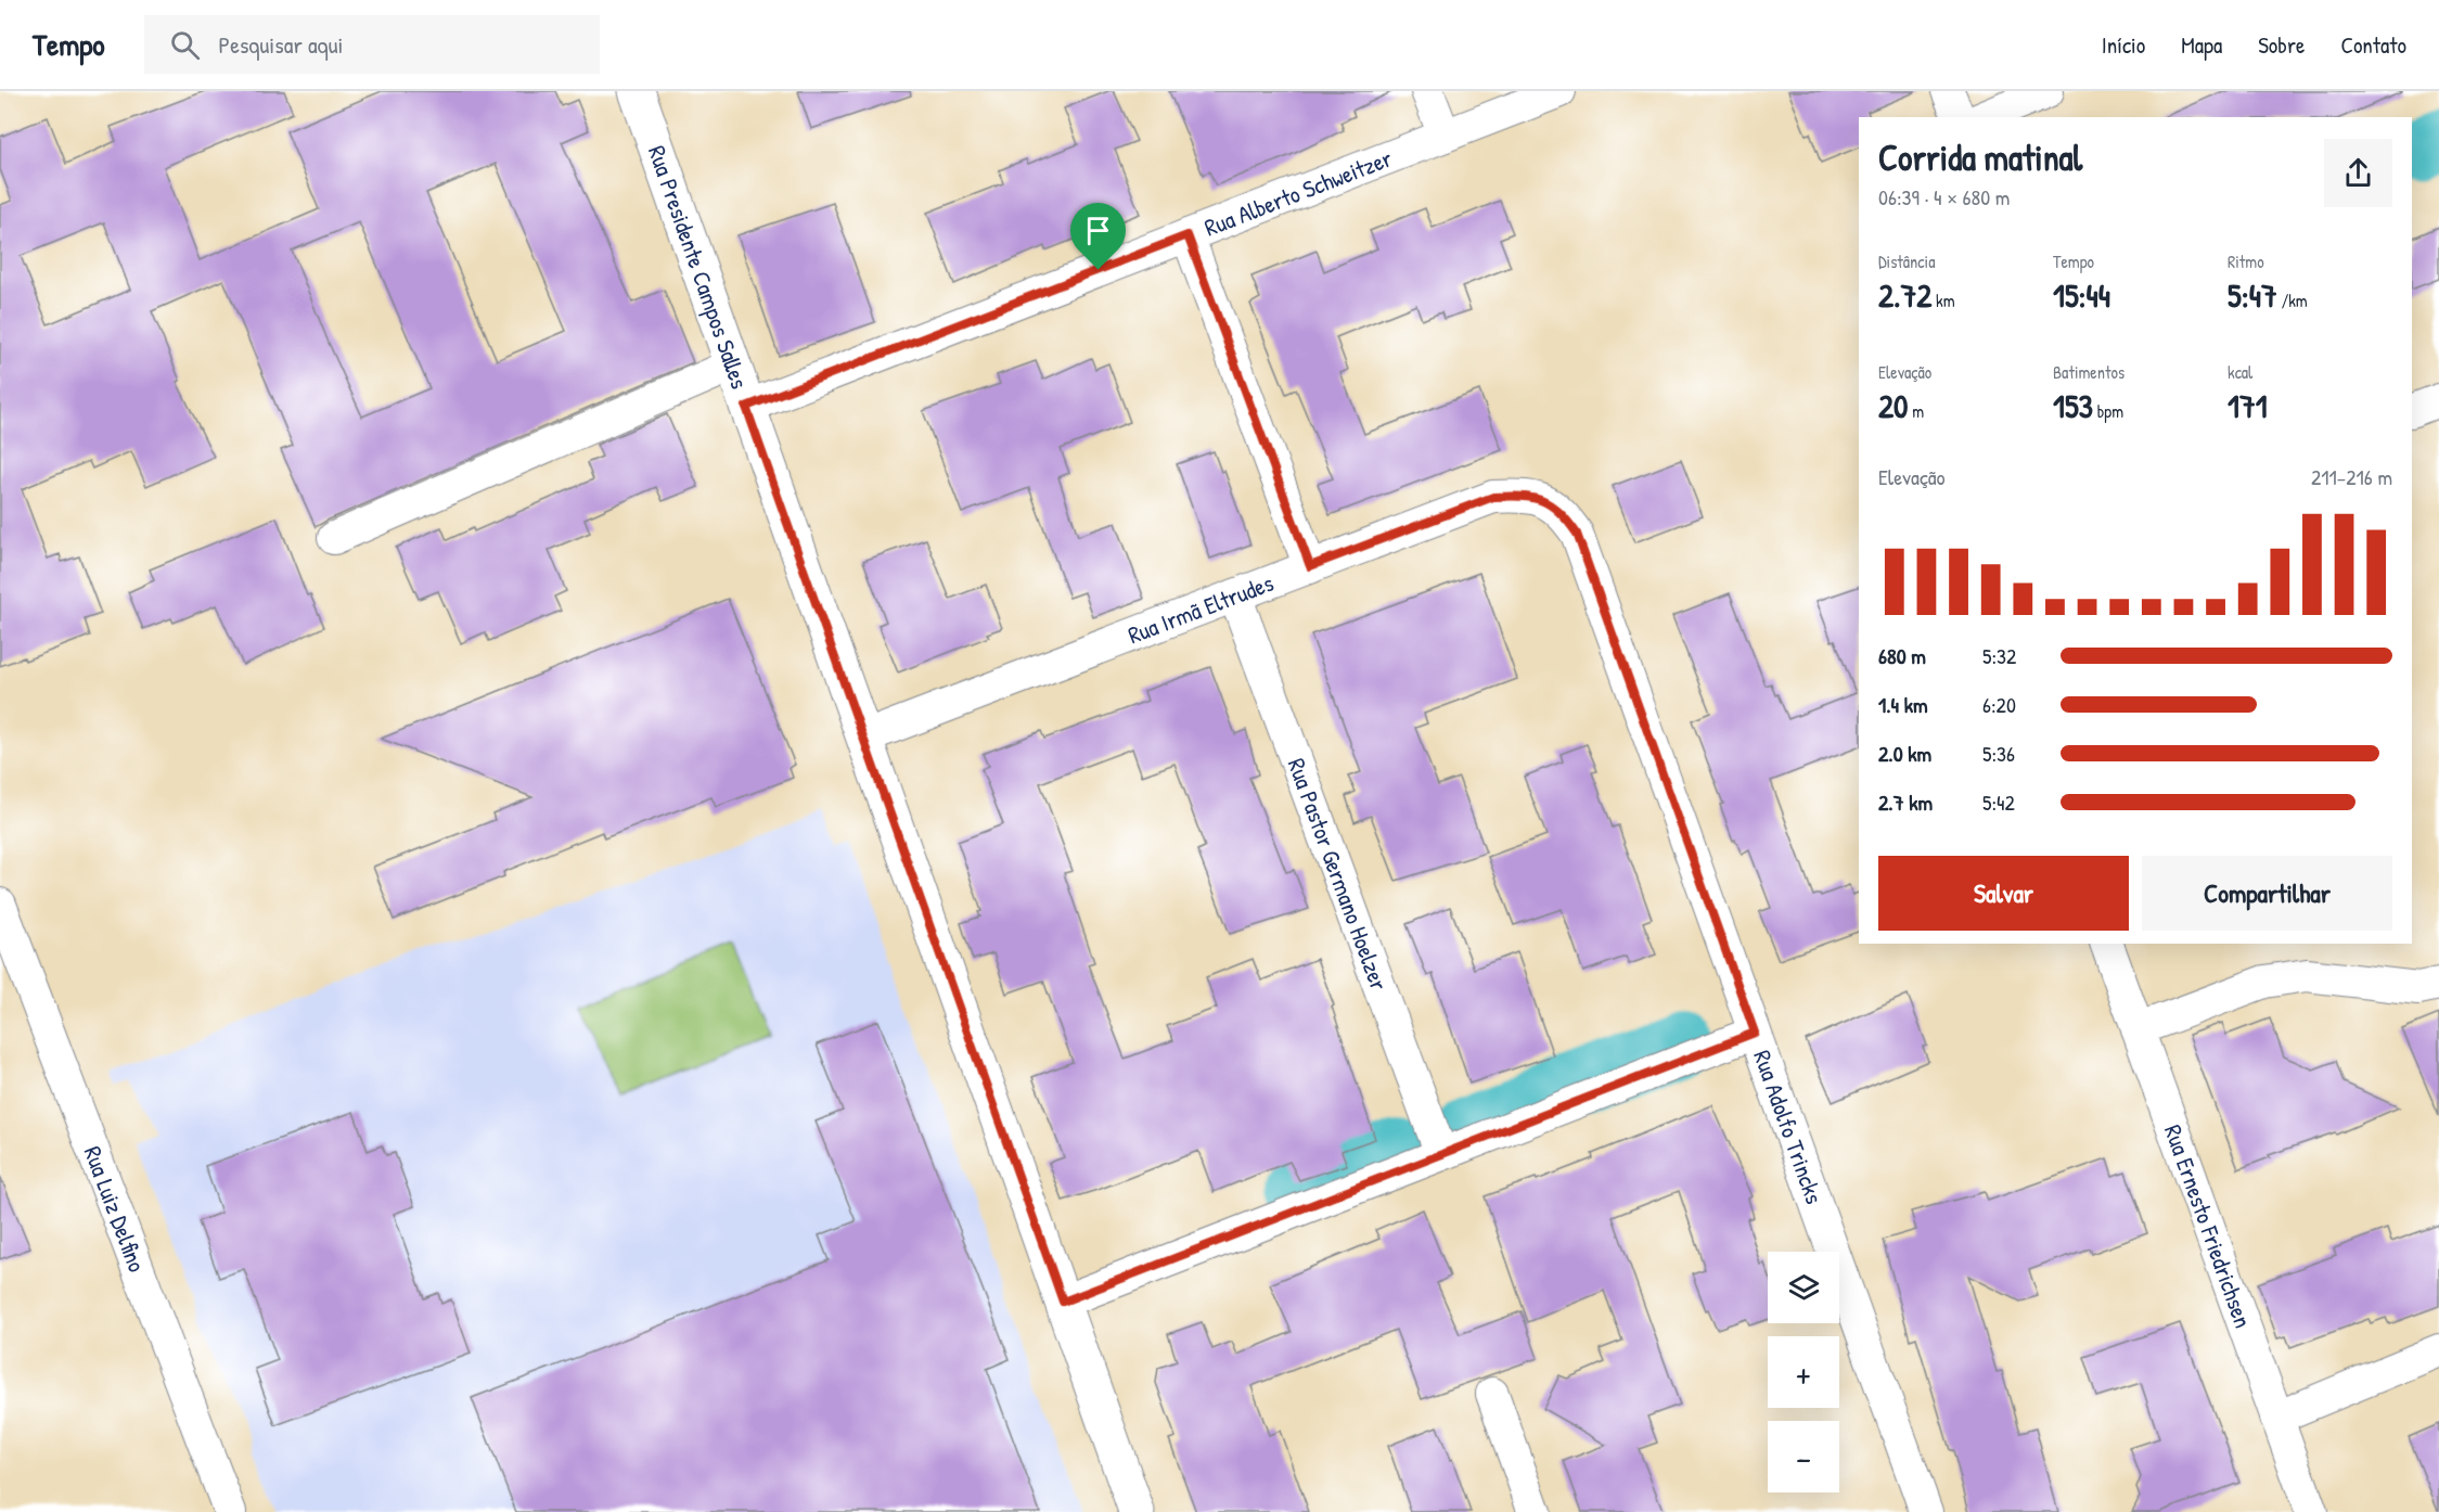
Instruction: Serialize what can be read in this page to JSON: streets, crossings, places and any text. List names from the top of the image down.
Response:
{
  "streets": {
    "main road": ["Rua Presidente Campos Salles"],
    "street": [
      "Rua Alberto Schweitzer",
      "Rua Irmã Eltrudes",
      "Rua Pastor Germano Hoelzer",
      "Rua Adolfo Trincks",
      "Rua Luiz Delfino",
      "Rua Ernesto Friedrichsen"
    ]
  },
  "crossings": [
    ["Rua Alberto Schweitzer", "Rua Presidente Campos Salles"],
    ["Rua Presidente Campos Salles", "Rua Irmã Eltrudes"],
    ["Rua Irmã Eltrudes", "Rua Pastor Germano Hoelzer"],
    ["Rua Irmã Eltrudes", "Rua Adolfo Trincks"]
  ],
  "page": {
    "header": "Tempo",
    "search": "Pesquisar aqui",
    "nav": [
      "Início",
      "Mapa",
      "Sobre",
      "Contato"
    ],
    "heading": ["Corrida matinal", "06:39 · 4 × 680 m"],
    "stats": [
      ["Distância", "2.72 km"],
      ["Tempo", "15:44"],
      ["Ritmo", "5:47 /km"],
      ["Elevação", "20 m"],
      ["Batimentos", "153 bpm"],
      ["kcal", "171"]
    ],
    "chart": ["Elevação", "211–216 m"],
    "list": [
      {
        "name": "680 m",
        "note": "5:32"
      },
      {
        "name": "1.4 km",
        "note": "6:20"
      },
      {
        "name": "2.0 km",
        "note": "5:36"
      },
      {
        "name": "2.7 km",
        "note": "5:42"
      }
    ],
    "buttons": ["Salvar", "Compartilhar"],
    "map_buttons": ["+", "−"]
  }
}
